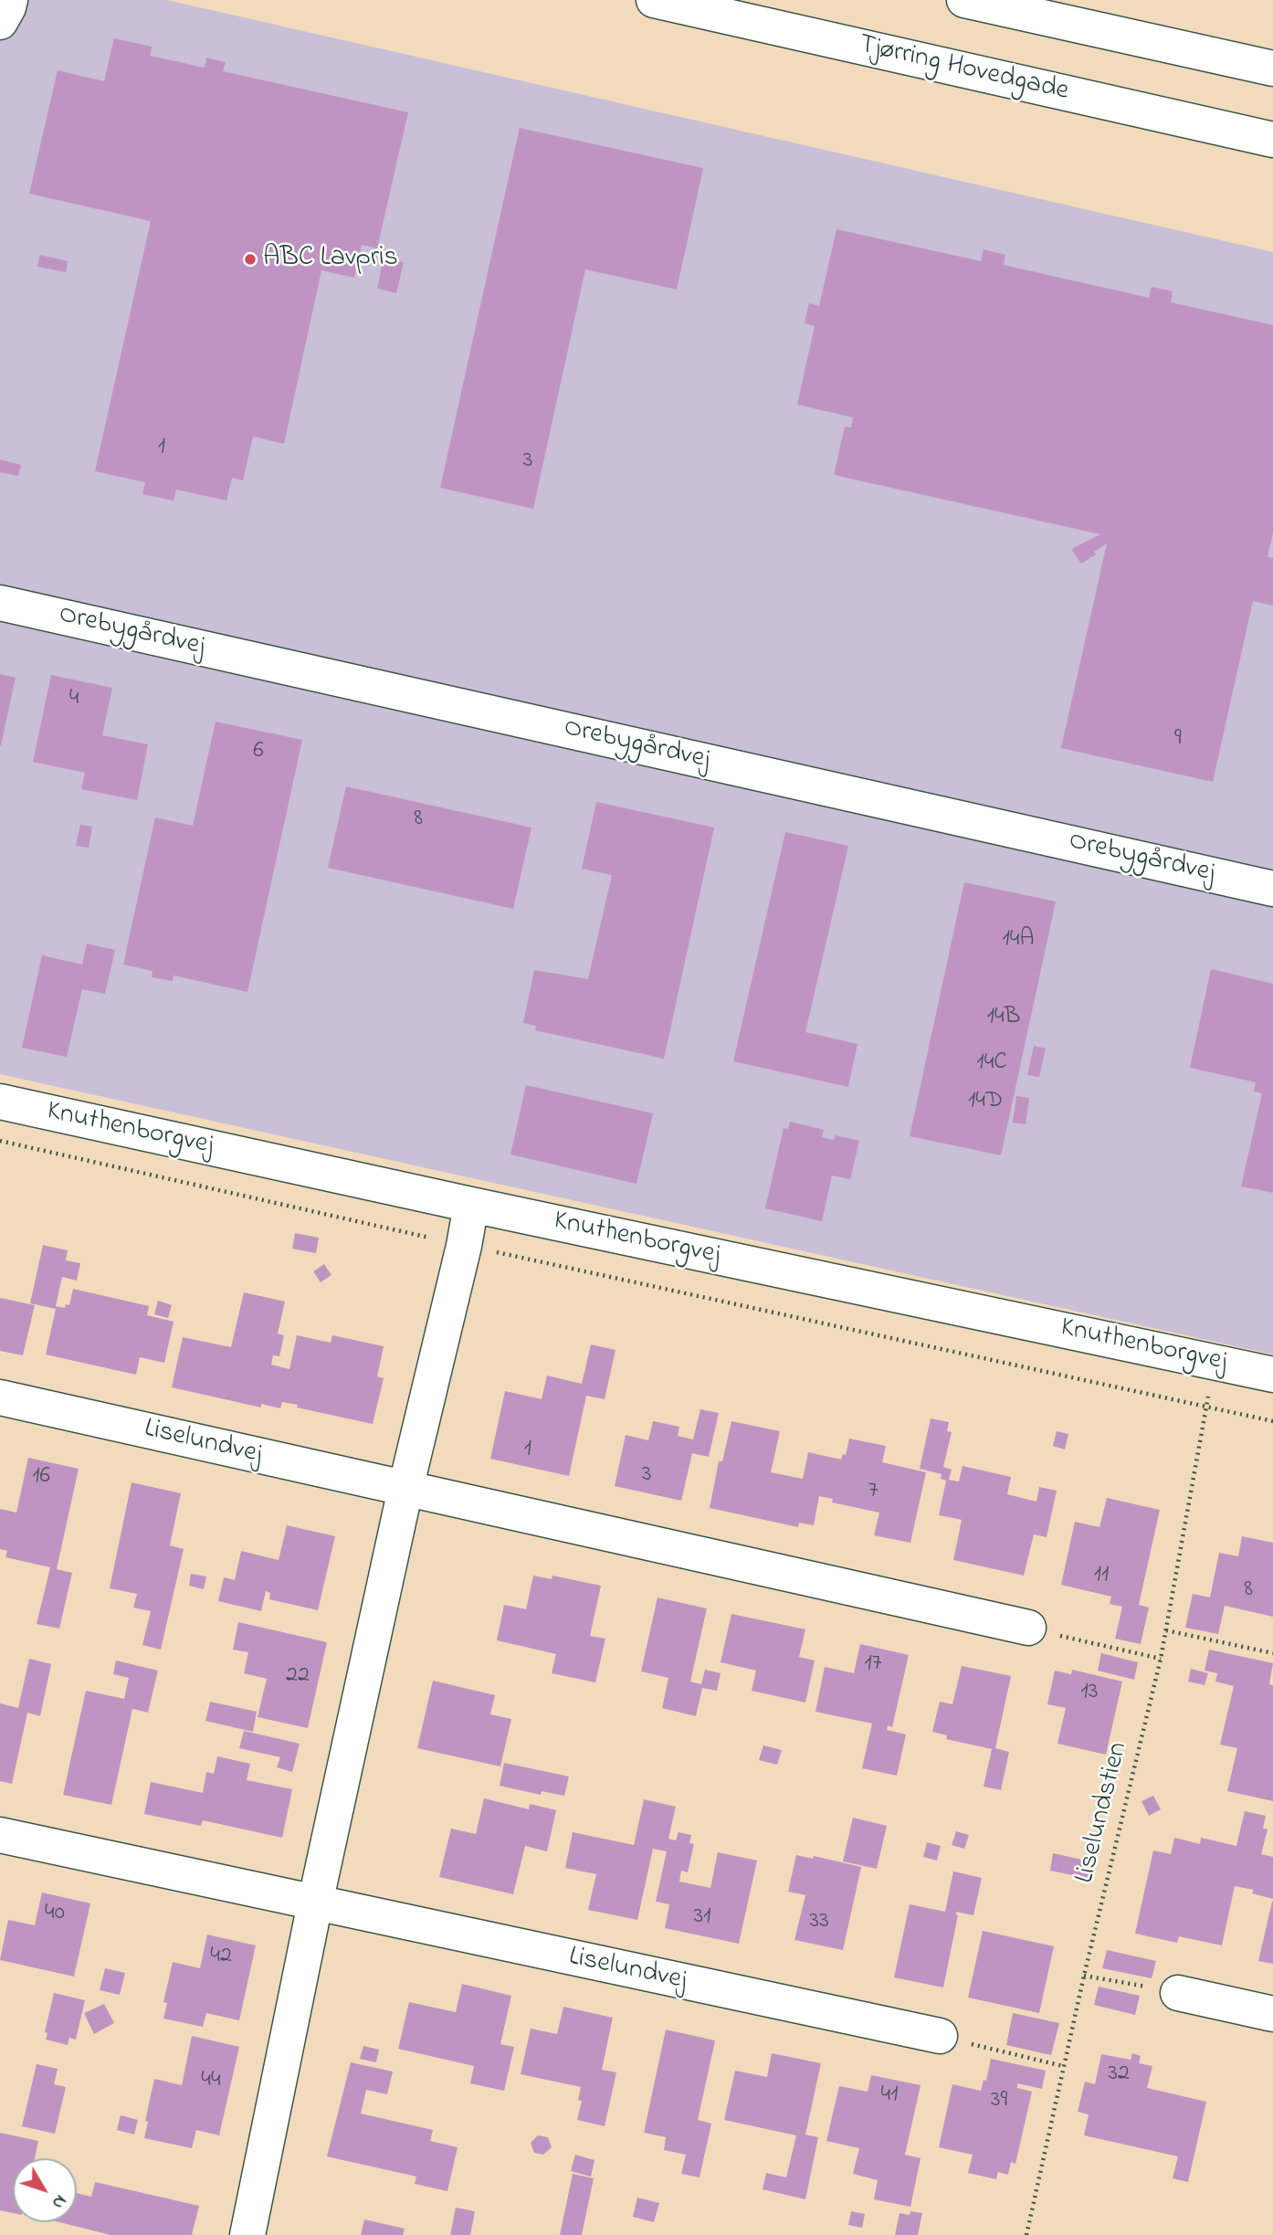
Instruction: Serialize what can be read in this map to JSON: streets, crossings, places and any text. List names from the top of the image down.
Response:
{
  "streets": {
    "street": [
      "Tjørring Hovedgade",
      "Orebygårdvej",
      "Knuthenborgvej",
      "Liselundvej"
    ],
    "path": ["Liselundstien"]
  },
  "crossings": [
    ["Knuthenborgvej", "Liselundstien"]
  ],
  "places": ["ABC Lavpris"],
  "house_numbers": [
    "1",
    "3",
    "4",
    "9",
    "6",
    "8",
    "14A",
    "14B",
    "14C",
    "14D",
    "1",
    "3",
    "16",
    "7",
    "11",
    "8",
    "17",
    "22",
    "13",
    "40",
    "31",
    "33",
    "42",
    "32",
    "44",
    "41",
    "39"
  ],
  "north": "bottom right"
}
